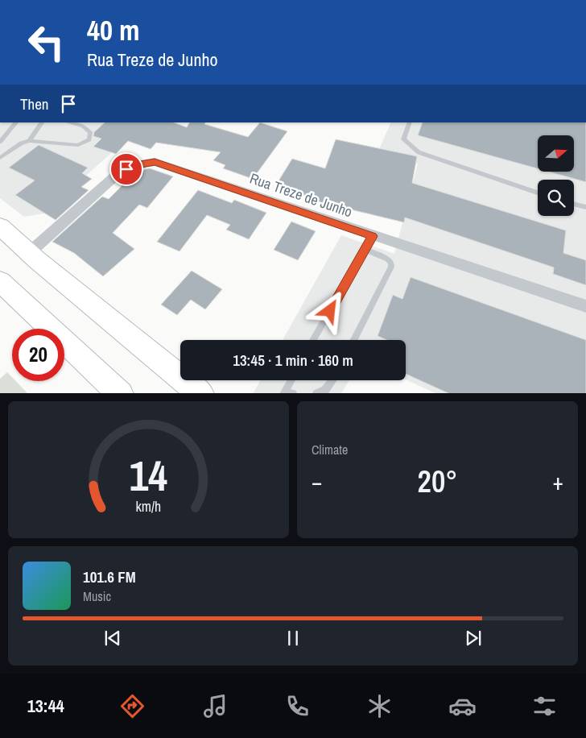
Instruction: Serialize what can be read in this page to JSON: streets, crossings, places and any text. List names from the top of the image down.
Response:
{
  "streets": {
    "street": ["Rua Treze de Junho"]
  },
  "north": "right",
  "page": {
    "turn": ["40 m", "Rua Treze de Junho"],
    "then": "Then",
    "limit": "20",
    "trip": "13:45 · 1 min · 160 m",
    "tile": "Climate",
    "heat": ["−", "20°", "+"],
    "song": ["101.6 FM", "Music"],
    "tabs": "13:44",
    "gauge": ["14", "km/h"]
  }
}
